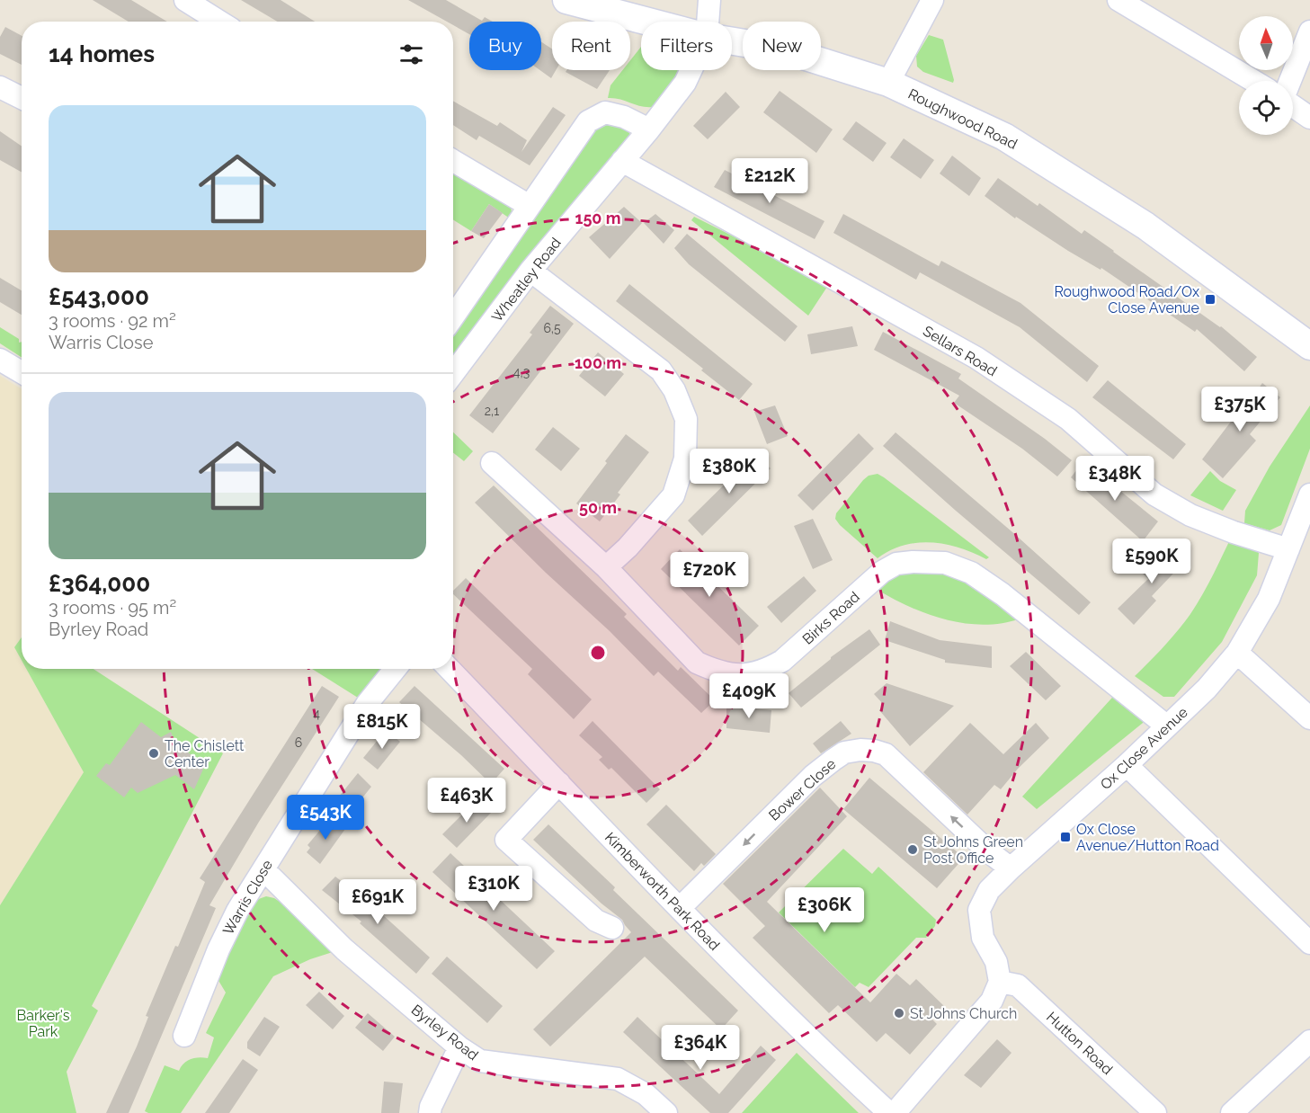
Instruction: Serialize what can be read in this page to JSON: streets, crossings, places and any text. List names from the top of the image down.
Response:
{
  "streets": {
    "street": [
      "Roughwood Road",
      "Wheatley Road",
      "Sellars Road",
      "Birks Road",
      "Ox Close Avenue",
      "Bower Close",
      "Kimberworth Park Road",
      "Warris Close",
      "Byrley Road",
      "Hutton Road"
    ]
  },
  "crossings": [
    ["Wheatley Road", "Sellars Road"],
    ["Sellars Road", "Ox Close Avenue"],
    ["Birks Road", "Ox Close Avenue"],
    ["Ox Close Avenue", "Bower Close"],
    ["Ox Close Avenue", "Hutton Road"],
    ["Bower Close", "Kimberworth Park Road"],
    ["Warris Close", "Byrley Road"]
  ],
  "parks": ["Barker's Park"],
  "places": {
    "transit": ["Roughwood Road/Ox Close Avenue", "Ox Close Avenue/Hutton Road"],
    "other": ["The Chislett Center", "St Johns Green Post Office", "St Johns Church"]
  },
  "house_numbers": [
    "6,5",
    "4,3",
    "2,1",
    "4",
    "6"
  ],
  "north": "top",
  "page": {
    "chip": [
      "Buy",
      "Rent",
      "Filters",
      "New"
    ],
    "heading": "14 homes",
    "list": [
      {
        "name": "£543,000",
        "note": "3 rooms · 92 m² · Warris Close"
      },
      {
        "name": "£364,000",
        "note": "3 rooms · 95 m² · Byrley Road"
      }
    ],
    "price": [
      "£212K",
      "£375K",
      "£380K",
      "£348K",
      "£590K",
      "£720K",
      "£409K",
      "£815K",
      "£463K",
      "£543K",
      "£310K",
      "£691K",
      "£306K",
      "£364K"
    ]
  },
  "rings": ["150 m", "100 m", "50 m"]
}
